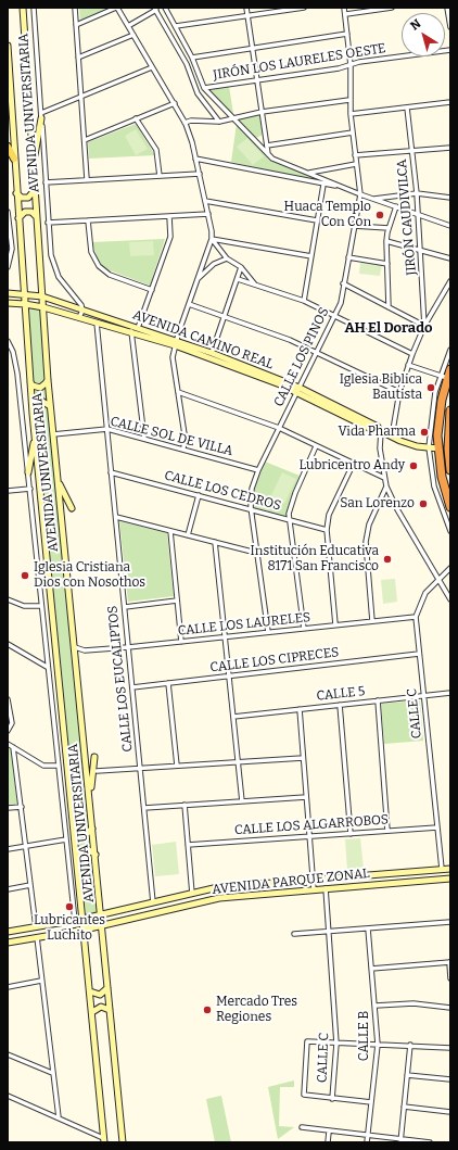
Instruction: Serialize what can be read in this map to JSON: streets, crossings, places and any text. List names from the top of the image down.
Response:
{
  "streets": {
    "main road": ["AVENIDA UNIVERSITARIA", "AVENIDA CAMINO REAL", "AVENIDA PARQUE ZONAL"],
    "street": [
      "JIRÓN LOS LAURELES OESTE",
      "JIRÓN CAUDIVILCA",
      "CALLE LOS PINOS",
      "CALLE SOL DE VILLA",
      "CALLE LOS CEDROS",
      "CALLE LOS LAURELES",
      "CALLE LOS CIPRECES",
      "CALLE LOS EUCALIPTOS",
      "CALLE 5",
      "CALLE C",
      "CALLE LOS ALGARROBOS",
      "CALLE B"
    ]
  },
  "crossings": [
    ["JIRÓN LOS LAURELES OESTE", "CALLE LOS PINOS"],
    ["AVENIDA UNIVERSITARIA", "AVENIDA CAMINO REAL"],
    ["AVENIDA UNIVERSITARIA", "CALLE SOL DE VILLA"],
    ["AVENIDA UNIVERSITARIA", "CALLE LOS LAURELES"],
    ["AVENIDA UNIVERSITARIA", "AVENIDA PARQUE ZONAL"],
    ["AVENIDA CAMINO REAL", "CALLE LOS PINOS"],
    ["AVENIDA CAMINO REAL", "CALLE LOS EUCALIPTOS"],
    ["CALLE LOS PINOS", "CALLE SOL DE VILLA"],
    ["CALLE LOS PINOS", "CALLE LOS CEDROS"],
    ["CALLE LOS PINOS", "CALLE LOS LAURELES"],
    ["CALLE SOL DE VILLA", "CALLE LOS EUCALIPTOS"],
    ["CALLE LOS CEDROS", "CALLE LOS EUCALIPTOS"],
    ["CALLE LOS LAURELES", "CALLE LOS EUCALIPTOS"],
    ["CALLE LOS LAURELES", "CALLE C"],
    ["CALLE LOS CIPRECES", "CALLE LOS EUCALIPTOS"],
    ["CALLE LOS CIPRECES", "CALLE C"],
    ["CALLE LOS EUCALIPTOS", "AVENIDA PARQUE ZONAL"],
    ["CALLE 5", "CALLE C"],
    ["CALLE C", "CALLE LOS ALGARROBOS"],
    ["CALLE C", "AVENIDA PARQUE ZONAL"]
  ],
  "districts": ["AH El Dorado"],
  "places": [
    "Huaca Templo Con Con",
    "Iglesia Biblica Bautista",
    "Vida Pharma",
    "Lubricentro Andy",
    "San Lorenzo",
    "Institución Educativa 8171 San Francisco",
    "Iglesia Cristiana Dios con Nosothos",
    "Lubricantes Luchito",
    "Mercado Tres Regiones"
  ],
  "north": "top left"
}
